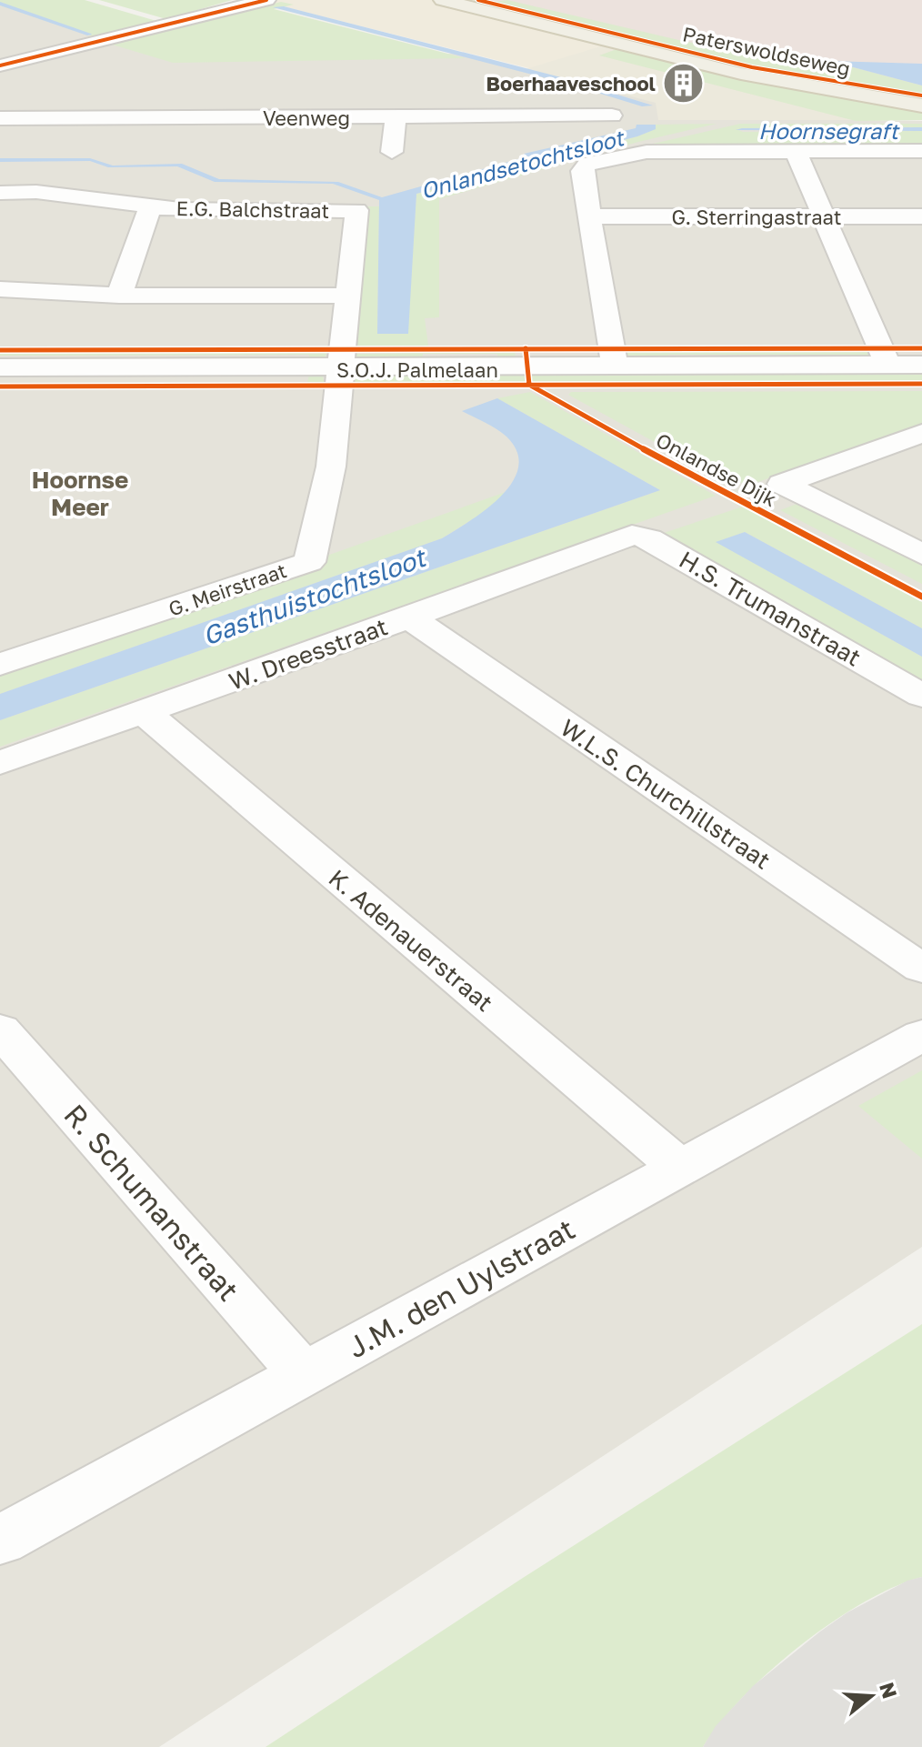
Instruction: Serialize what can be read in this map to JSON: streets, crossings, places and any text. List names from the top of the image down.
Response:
{
  "streets": {
    "main road": ["Paterswoldseweg"],
    "street": [
      "Veenweg",
      "E.G. Balchstraat",
      "G. Sterringastraat",
      "S.O.J. Palmelaan",
      "G. Meirstraat",
      "H.S. Trumanstraat",
      "W. Dreesstraat",
      "W.L.S. Churchillstraat",
      "K. Adenauerstraat",
      "R. Schumanstraat",
      "J.M. den Uylstraat"
    ],
    "cycle path": ["Onlandse Dijk"]
  },
  "crossings": [
    ["E.G. Balchstraat", "S.O.J. Palmelaan"],
    ["E.G. Balchstraat", "G. Meirstraat"],
    ["S.O.J. Palmelaan", "G. Meirstraat"],
    ["H.S. Trumanstraat", "W. Dreesstraat"],
    ["W. Dreesstraat", "W.L.S. Churchillstraat"],
    ["W. Dreesstraat", "K. Adenauerstraat"],
    ["K. Adenauerstraat", "J.M. den Uylstraat"],
    ["R. Schumanstraat", "J.M. den Uylstraat"]
  ],
  "districts": ["Hoornse Meer"],
  "water": ["Hoornsegraft", "Onlandsetochtsloot", "Gasthuistochtsloot"],
  "places": {
    "building": ["Boerhaaveschool"]
  },
  "north": "right"
}
